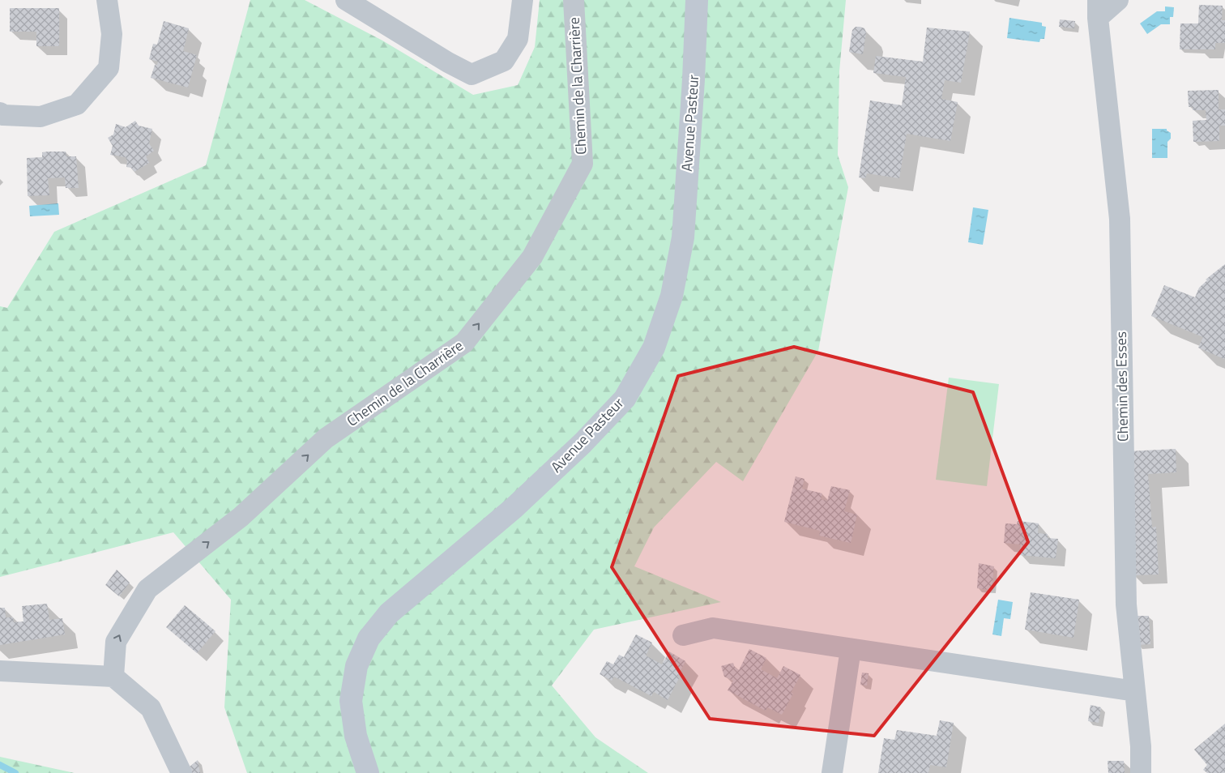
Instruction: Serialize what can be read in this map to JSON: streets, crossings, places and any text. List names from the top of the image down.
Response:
{
  "streets": {
    "main road": ["Avenue Pasteur"],
    "street": ["Chemin de la Charrière", "Chemin des Esses"]
  },
  "one_way": ["Chemin de la Charrière"]
}
